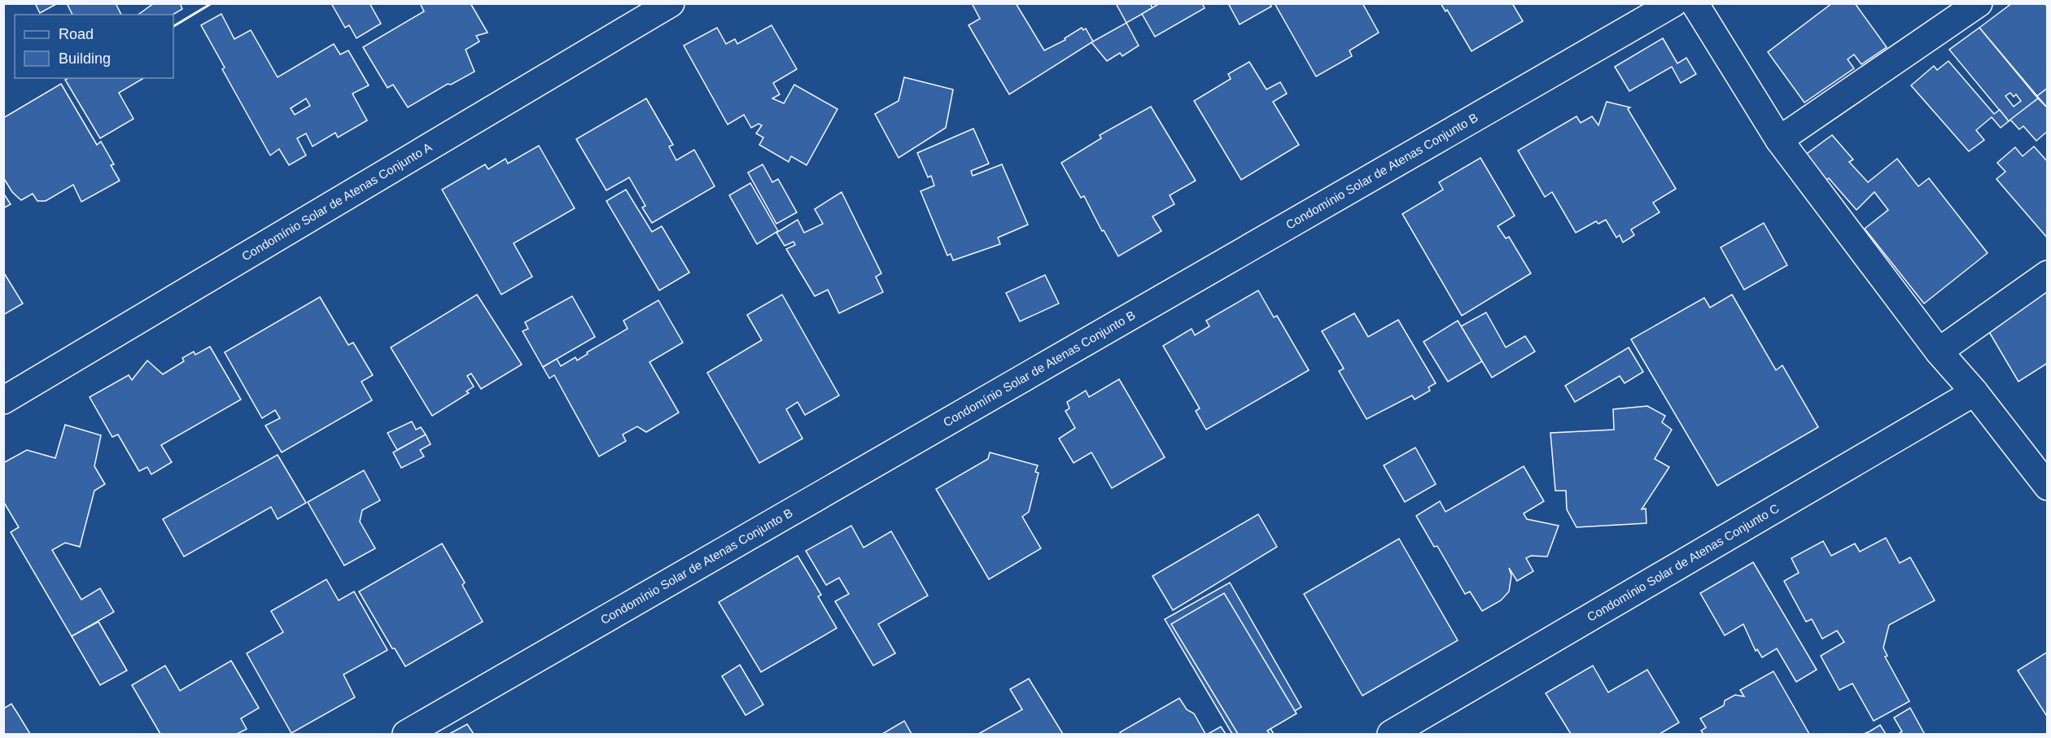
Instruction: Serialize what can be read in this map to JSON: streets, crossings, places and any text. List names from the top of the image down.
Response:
{
  "streets": {
    "street": ["Condomínio Solar de Atenas Conjunto B", "Condomínio Solar de Atenas Conjunto A", "Condomínio Solar de Atenas Conjunto C"]
  },
  "legend": ["Road", "Building"]
}
